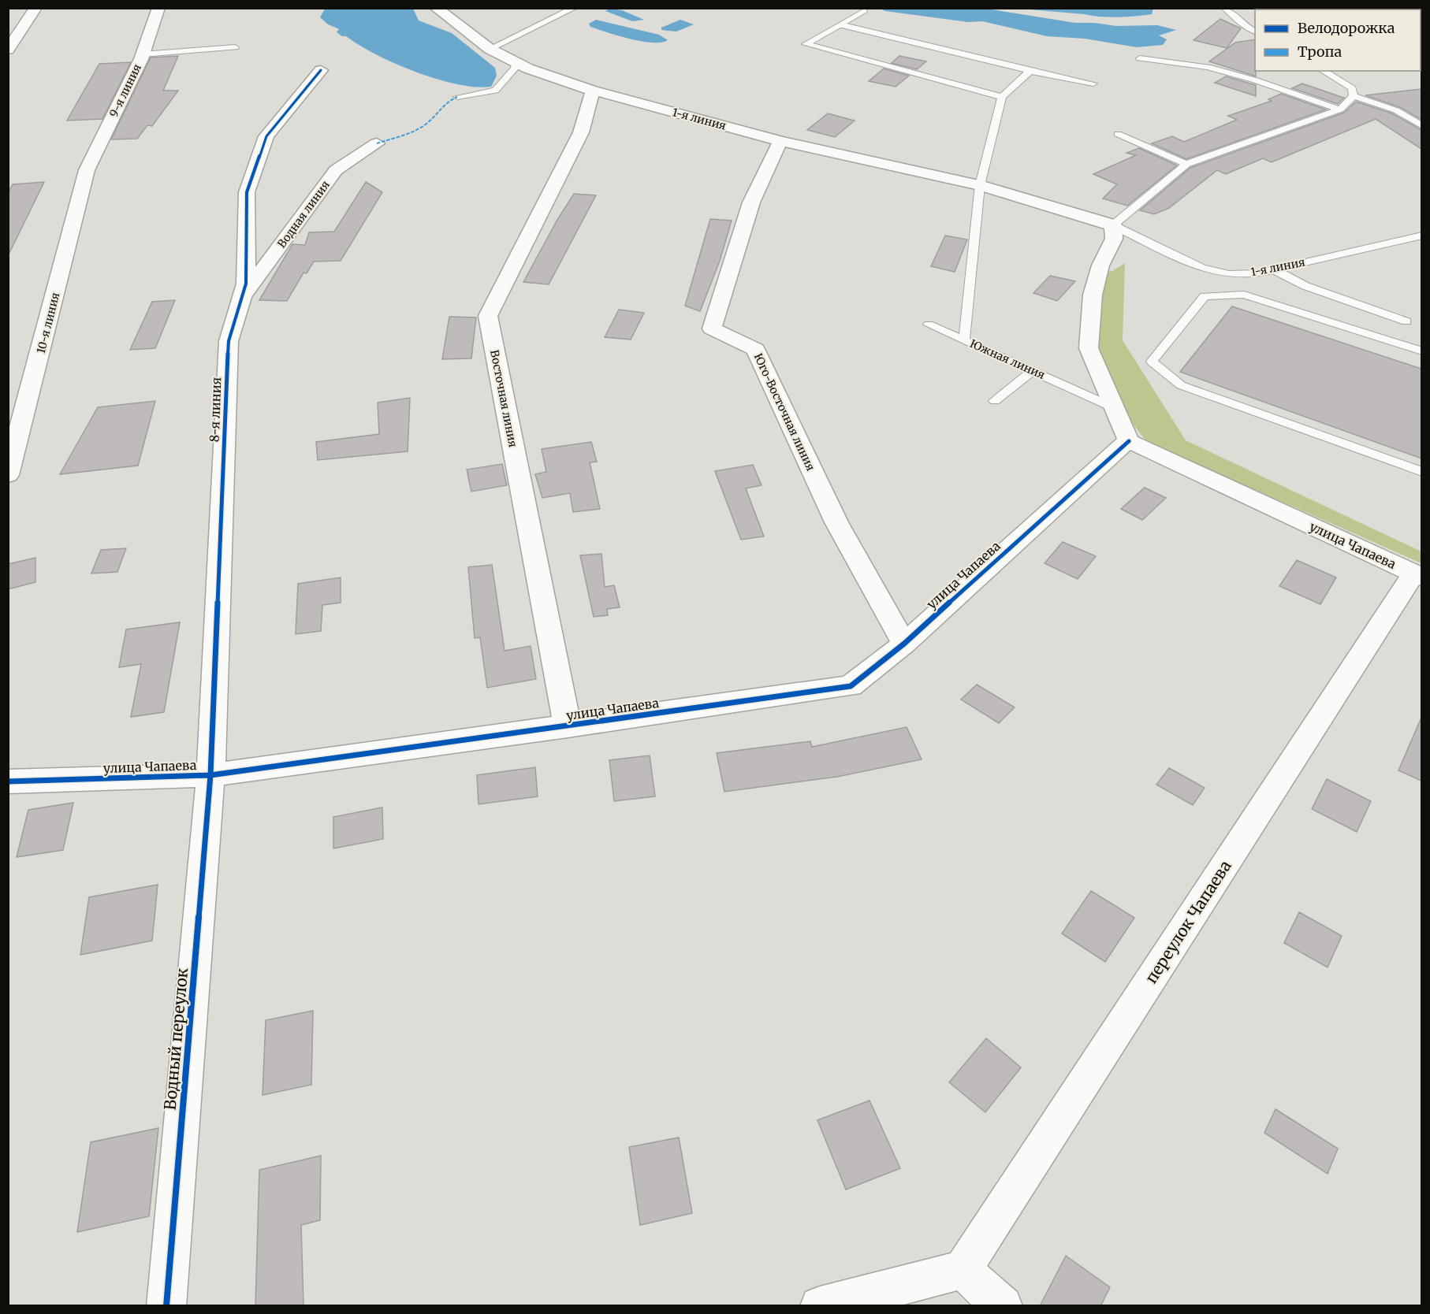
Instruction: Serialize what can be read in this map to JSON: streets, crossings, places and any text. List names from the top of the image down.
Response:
{
  "streets": {
    "street": [
      "9-я линия",
      "1-я линия",
      "Водная линия",
      "10-я линия",
      "Восточная линия",
      "8-я линия",
      "Юго-Восточная линия",
      "улица Чапаева",
      "переулок Чапаева",
      "Водный переулок"
    ],
    "lane": ["Южная линия"]
  },
  "crossings": [
    ["9-я линия", "10-я линия"],
    ["1-я линия", "Южная линия"],
    ["1-я линия", "Восточная линия"],
    ["1-я линия", "Юго-Восточная линия"],
    ["Водная линия", "8-я линия"],
    ["Восточная линия", "улица Чапаева"],
    ["8-я линия", "улица Чапаева"],
    ["8-я линия", "Водный переулок"],
    ["Юго-Восточная линия", "улица Чапаева"],
    ["улица Чапаева", "переулок Чапаева"],
    ["улица Чапаева", "Водный переулок"]
  ],
  "legend": ["Велодорожка", "Тропа"]
}
